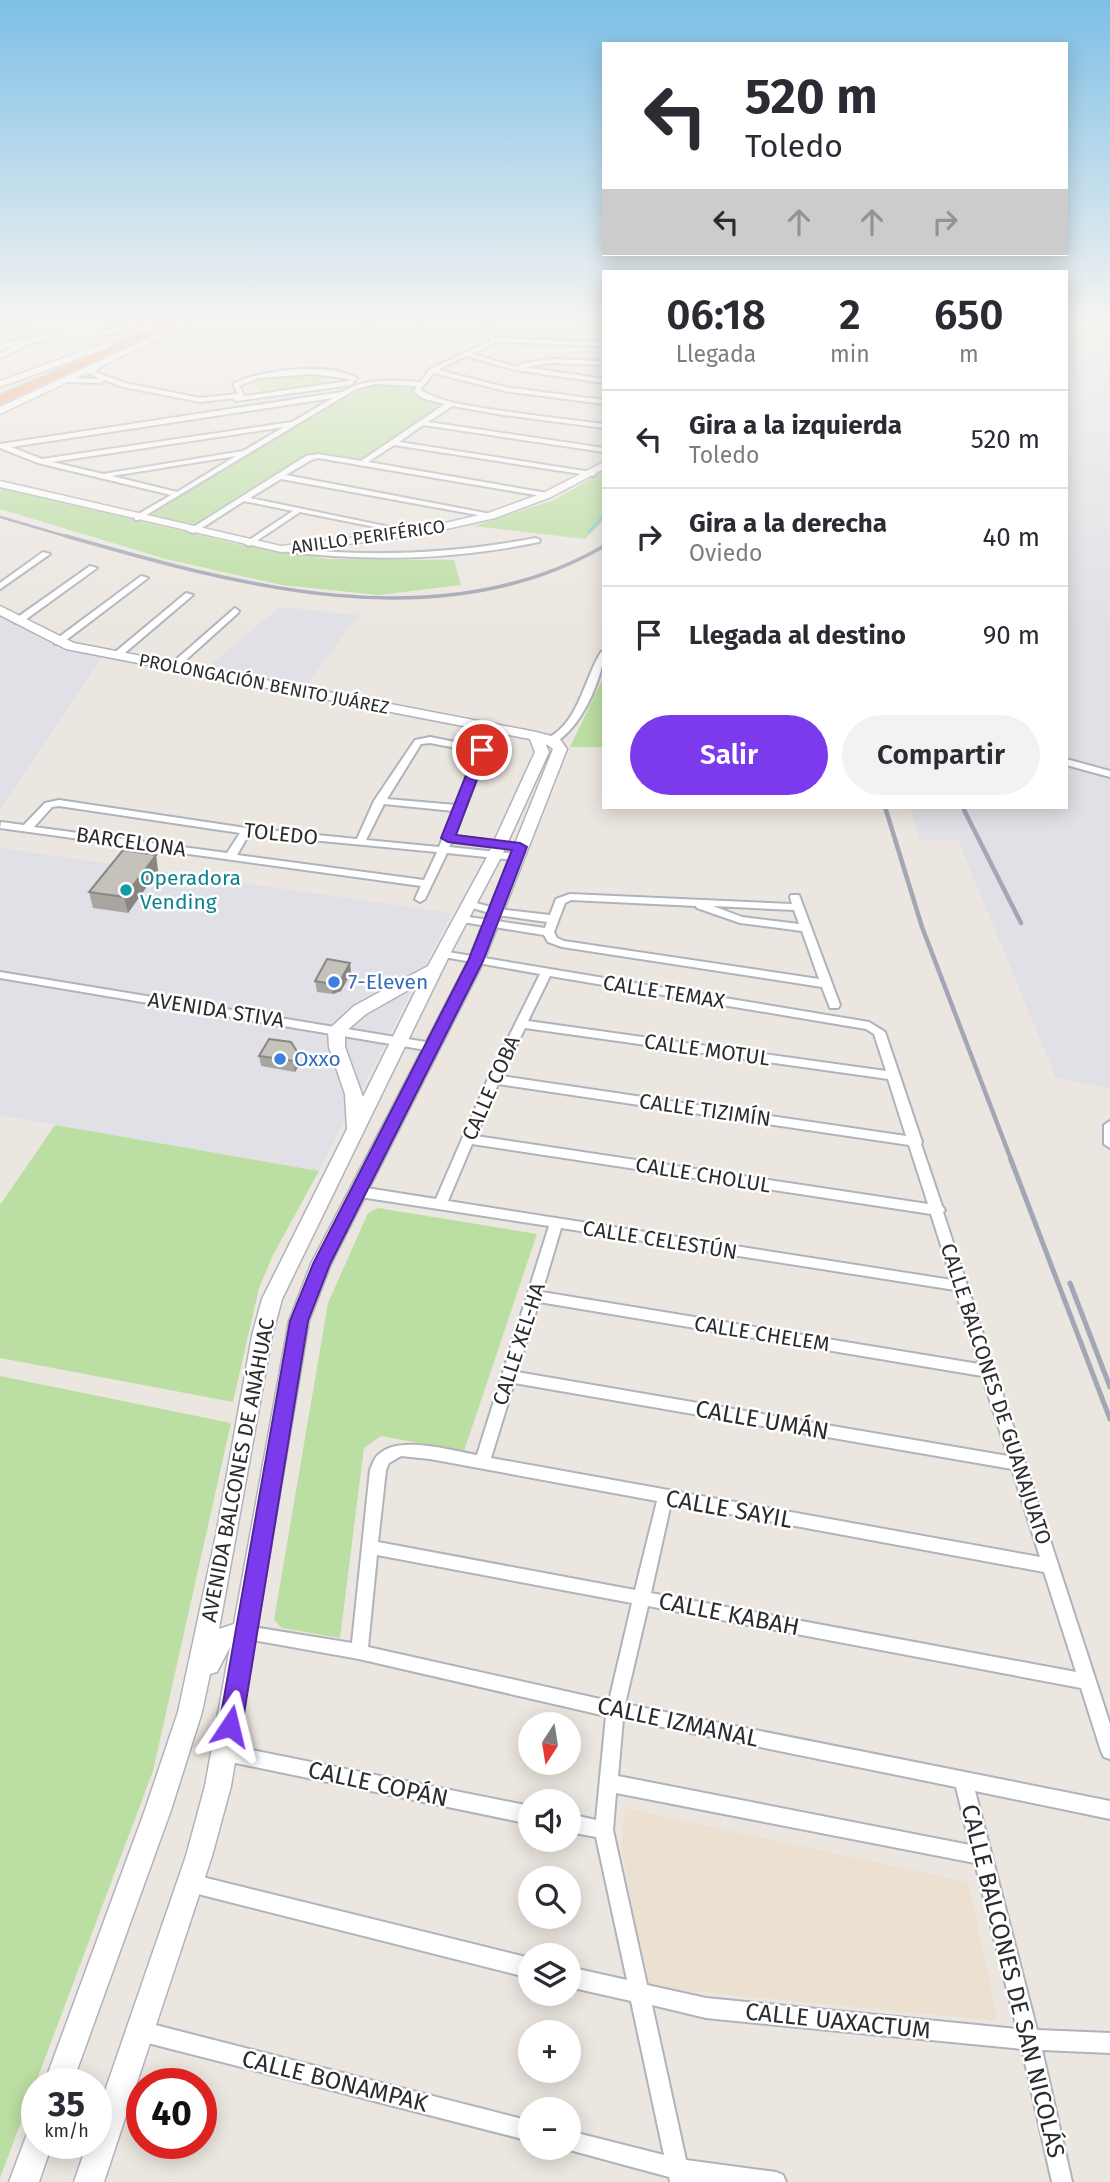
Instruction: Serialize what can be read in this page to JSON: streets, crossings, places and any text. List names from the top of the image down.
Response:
{
  "streets": {
    "street": [
      "ANILLO PERIFÉRICO",
      "PROLONGACIÓN BENITO JUÁREZ",
      "TOLEDO",
      "BARCELONA",
      "CALLE TEMAX",
      "AVENIDA STIVA",
      "CALLE MOTUL",
      "CALLE COBA",
      "CALLE TIZIMÍN",
      "CALLE CHOLUL",
      "CALLE CELESTÚN",
      "CALLE CHELEM",
      "CALLE XEL-HA",
      "CALLE BALCONES DE GUANAJUATO",
      "CALLE UMÁN",
      "AVENIDA BALCONES DE ANÁHUAC",
      "CALLE SAYIL",
      "CALLE KABAH",
      "CALLE IZMANAL",
      "CALLE COPÁN",
      "CALLE BALCONES DE SAN NICOLÁS",
      "CALLE UAXACTUM",
      "CALLE BONAMPAK"
    ]
  },
  "crossings": [
    ["PROLONGACIÓN BENITO JUÁREZ", "AVENIDA BALCONES DE ANÁHUAC"],
    ["TOLEDO", "BARCELONA"],
    ["TOLEDO", "AVENIDA BALCONES DE ANÁHUAC"],
    ["CALLE TEMAX", "CALLE COBA"],
    ["CALLE TEMAX", "CALLE BALCONES DE GUANAJUATO"],
    ["CALLE TEMAX", "AVENIDA BALCONES DE ANÁHUAC"],
    ["AVENIDA STIVA", "AVENIDA BALCONES DE ANÁHUAC"],
    ["CALLE MOTUL", "CALLE COBA"],
    ["CALLE MOTUL", "CALLE BALCONES DE GUANAJUATO"],
    ["CALLE COBA", "CALLE TIZIMÍN"],
    ["CALLE COBA", "CALLE CHOLUL"],
    ["CALLE COBA", "CALLE CELESTÚN"],
    ["CALLE TIZIMÍN", "CALLE BALCONES DE GUANAJUATO"],
    ["CALLE CHOLUL", "CALLE BALCONES DE GUANAJUATO"],
    ["CALLE CELESTÚN", "CALLE XEL-HA"],
    ["CALLE CELESTÚN", "CALLE BALCONES DE GUANAJUATO"],
    ["CALLE CELESTÚN", "AVENIDA BALCONES DE ANÁHUAC"],
    ["CALLE CHELEM", "CALLE XEL-HA"],
    ["CALLE CHELEM", "CALLE BALCONES DE GUANAJUATO"],
    ["CALLE XEL-HA", "CALLE UMÁN"],
    ["CALLE XEL-HA", "CALLE SAYIL"],
    ["CALLE BALCONES DE GUANAJUATO", "CALLE UMÁN"],
    ["CALLE BALCONES DE GUANAJUATO", "CALLE SAYIL"],
    ["CALLE BALCONES DE GUANAJUATO", "CALLE KABAH"],
    ["AVENIDA BALCONES DE ANÁHUAC", "CALLE IZMANAL"],
    ["AVENIDA BALCONES DE ANÁHUAC", "CALLE COPÁN"],
    ["AVENIDA BALCONES DE ANÁHUAC", "CALLE BONAMPAK"],
    ["CALLE IZMANAL", "CALLE BALCONES DE SAN NICOLÁS"],
    ["CALLE BALCONES DE SAN NICOLÁS", "CALLE UAXACTUM"]
  ],
  "places": ["Operadora Vending", "7-Eleven", "Oxxo"],
  "north": "bottom",
  "page": {
    "turn": ["520 m", "Toledo"],
    "eta": [
      "06:18",
      "Llegada",
      "2",
      "min",
      "650",
      "m"
    ],
    "list": [
      {
        "name": "Gira a la izquierda",
        "note": "Toledo",
        "value": "520 m"
      },
      {
        "name": "Gira a la derecha",
        "note": "Oviedo",
        "value": "40 m"
      },
      {
        "name": "Llegada al destino",
        "value": "90 m"
      }
    ],
    "buttons": ["Salir", "Compartir"],
    "map_buttons": ["+", "−"],
    "speed": "35 km/h",
    "limit": "40"
  }
}
